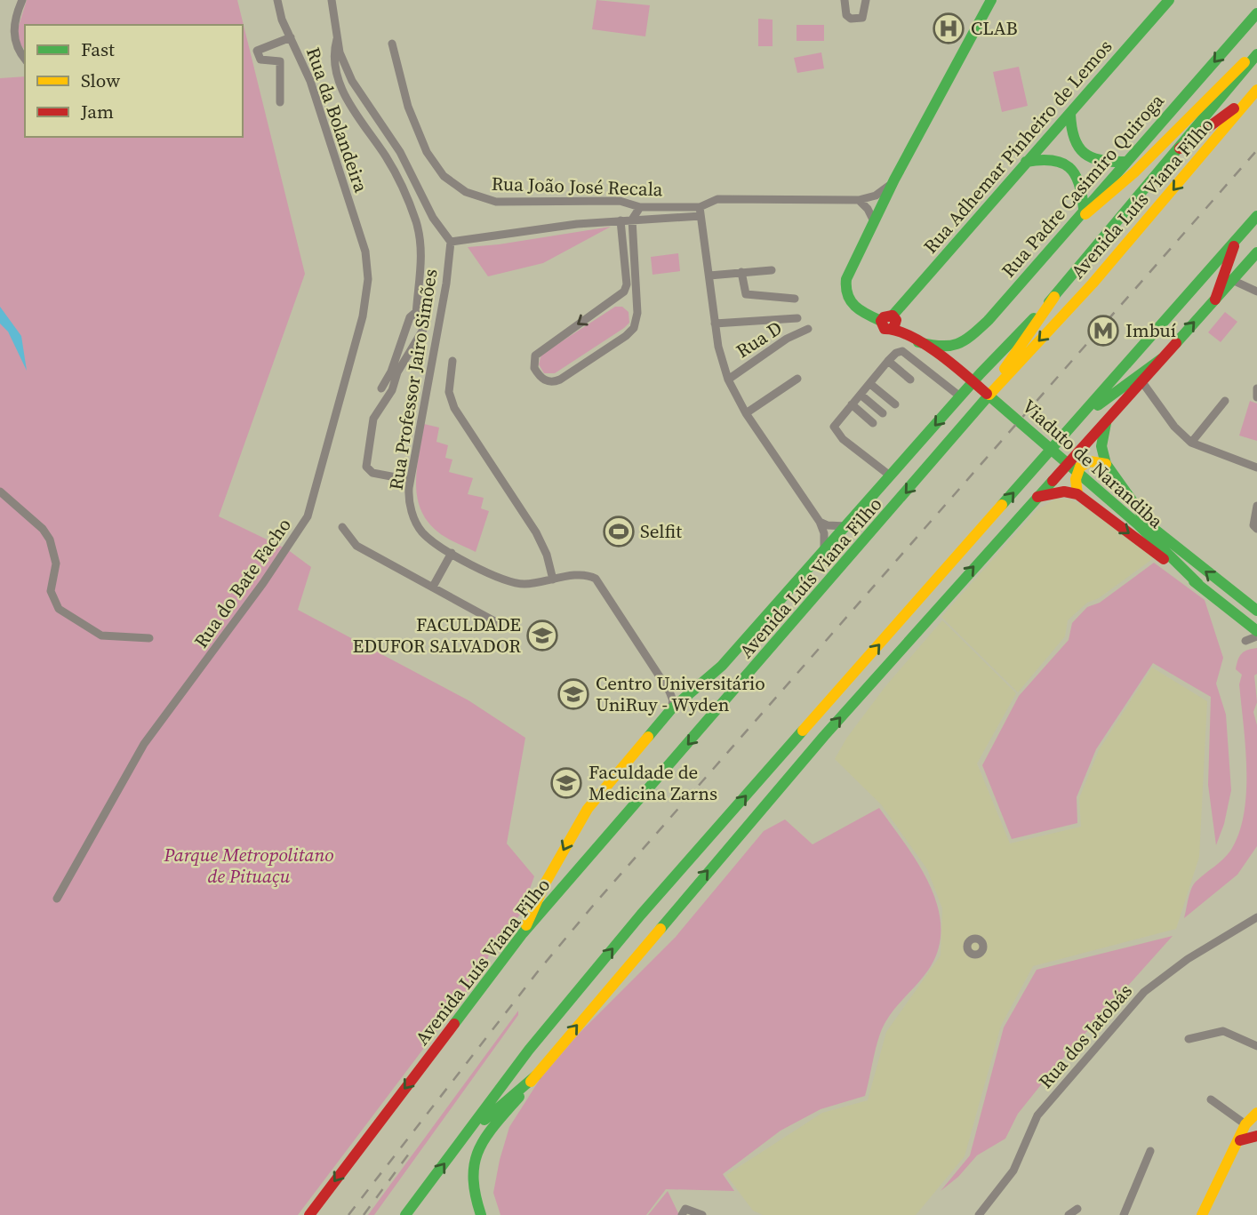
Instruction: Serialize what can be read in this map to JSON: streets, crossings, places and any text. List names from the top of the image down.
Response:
{
  "streets": {
    "main road": [
      "Rua Adhemar Pinheiro de Lemos",
      "Rua Padre Casimiro Quiroga",
      "Avenida Luís Viana Filho",
      "Viaduto de Narandiba"
    ],
    "street": [
      "Rua da Bolandeira",
      "Rua João José Recala",
      "Rua D",
      "Rua Professor Jairo Simões",
      "Rua do Bate Facho",
      "Rua dos Jatobás"
    ]
  },
  "crossings": [
    ["Rua da Bolandeira", "Rua do Bate Facho"],
    ["Rua Adhemar Pinheiro de Lemos", "Rua Padre Casimiro Quiroga"],
    ["Rua Padre Casimiro Quiroga", "Rua João José Recala"],
    ["Rua Padre Casimiro Quiroga", "Viaduto de Narandiba"],
    ["Avenida Luís Viana Filho", "Rua Professor Jairo Simões"]
  ],
  "parks": ["Parque Metropolitano de Pituaçu"],
  "places": {
    "hospital": ["CLAB"],
    "metro station": ["Imbuí"],
    "sports": ["Selfit"],
    "school or university": ["FACULDADE EDUFOR SALVADOR", "Centro Universitário UniRuy - Wyden", "Faculdade de Medicina Zarns"]
  },
  "legend": ["Fast", "Slow", "Jam"]
}
